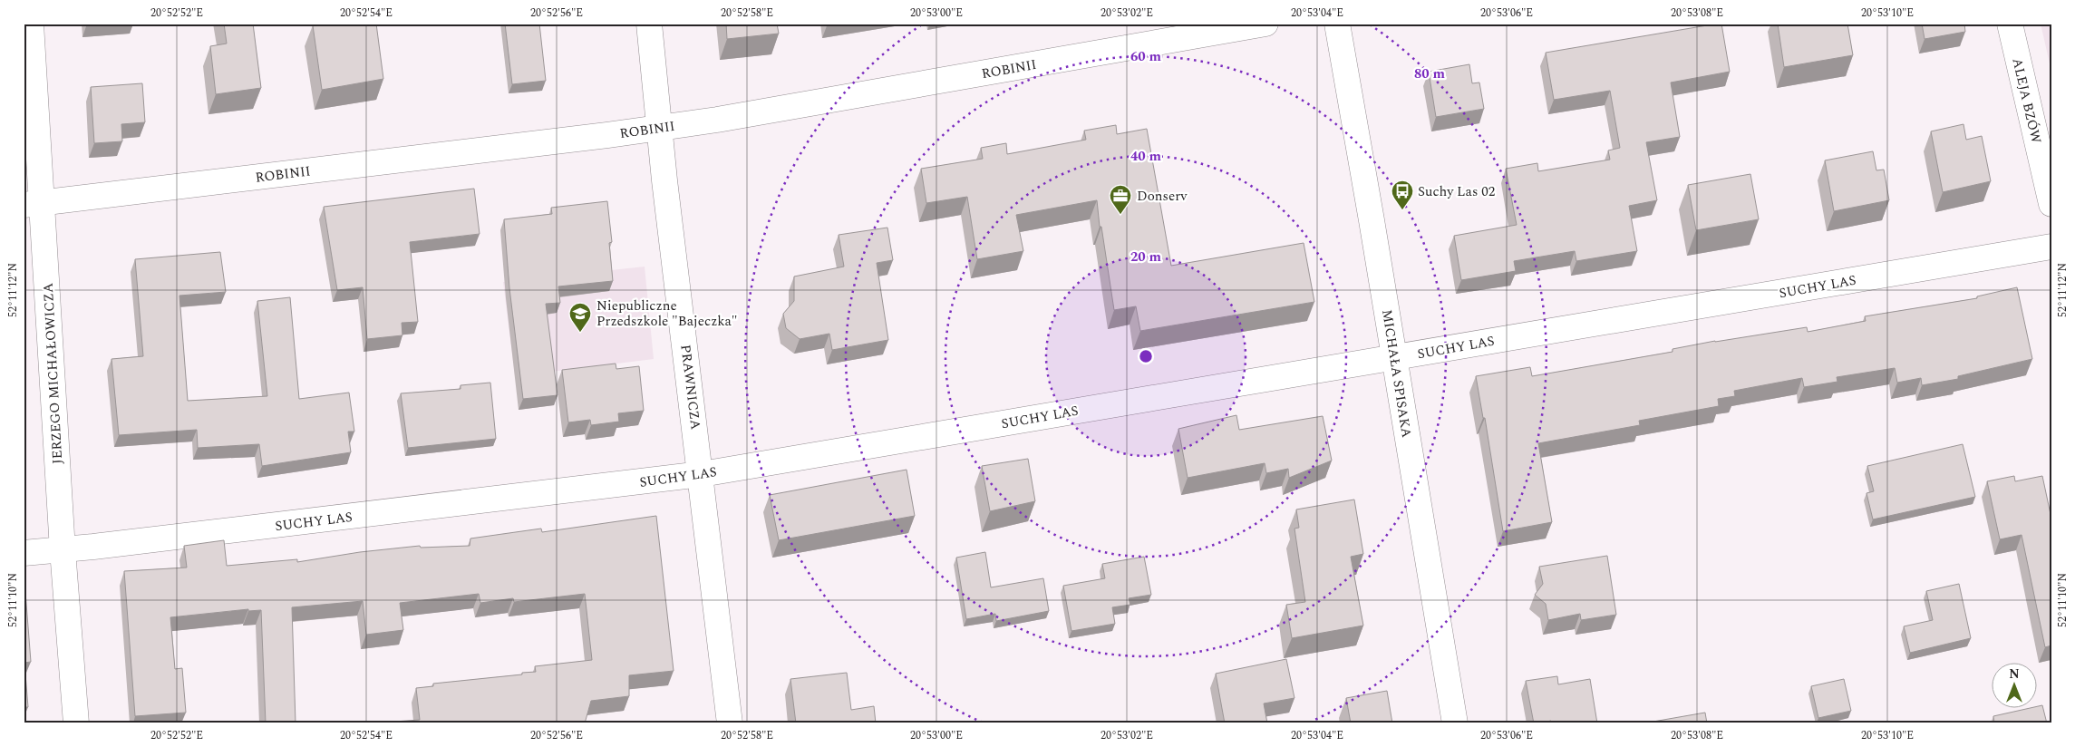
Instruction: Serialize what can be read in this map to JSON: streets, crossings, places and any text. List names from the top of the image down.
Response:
{
  "streets": {
    "street": [
      "ROBINII",
      "ALEJA BZÓW",
      "SUCHY LAS",
      "JERZEGO MICHAŁOWICZA",
      "MICHAŁA SPISAKA",
      "PRAWNICZA"
    ]
  },
  "crossings": [
    ["ROBINII", "JERZEGO MICHAŁOWICZA"],
    ["ROBINII", "PRAWNICZA"],
    ["SUCHY LAS", "JERZEGO MICHAŁOWICZA"],
    ["SUCHY LAS", "MICHAŁA SPISAKA"],
    ["SUCHY LAS", "PRAWNICZA"]
  ],
  "places": {
    "bus stop": ["Suchy Las 02"],
    "office": ["Donserv"],
    "school or university": ["Niepubliczne Przedszkole \"Bajeczka\""]
  },
  "north": "top",
  "coordinates": [
    "20°52'52\"E",
    "20°52'54\"E",
    "20°52'56\"E",
    "20°52'58\"E",
    "20°53'00\"E",
    "20°53'02\"E",
    "20°53'04\"E",
    "20°53'06\"E",
    "20°53'08\"E",
    "20°53'10\"E",
    "52°11'12\"N",
    "52°11'10\"N"
  ],
  "rings": [
    "60 m",
    "80 m",
    "40 m",
    "20 m"
  ]
}
